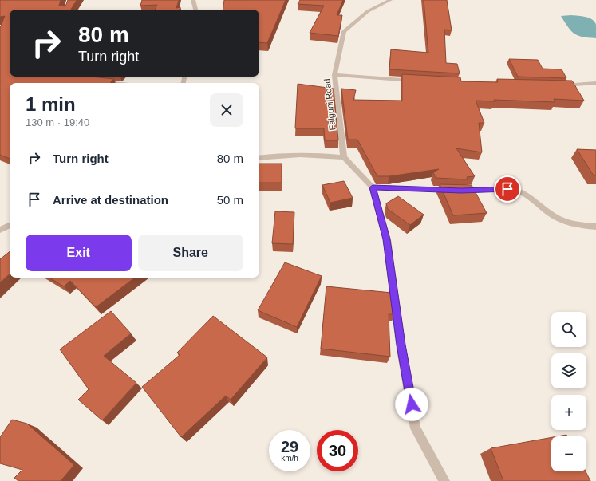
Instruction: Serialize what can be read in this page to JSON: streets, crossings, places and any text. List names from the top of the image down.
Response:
{
  "streets": {
    "street": ["Falguni Road"]
  },
  "page": {
    "turn": ["80 m", "Turn right"],
    "heading": ["1 min", "130 m · 19:40"],
    "list": [
      {
        "name": "Turn right",
        "value": "80 m"
      },
      {
        "name": "Arrive at destination",
        "value": "50 m"
      }
    ],
    "buttons": ["Exit", "Share"],
    "map_buttons": ["+", "−"],
    "speed": "29 km/h",
    "limit": "30"
  }
}
